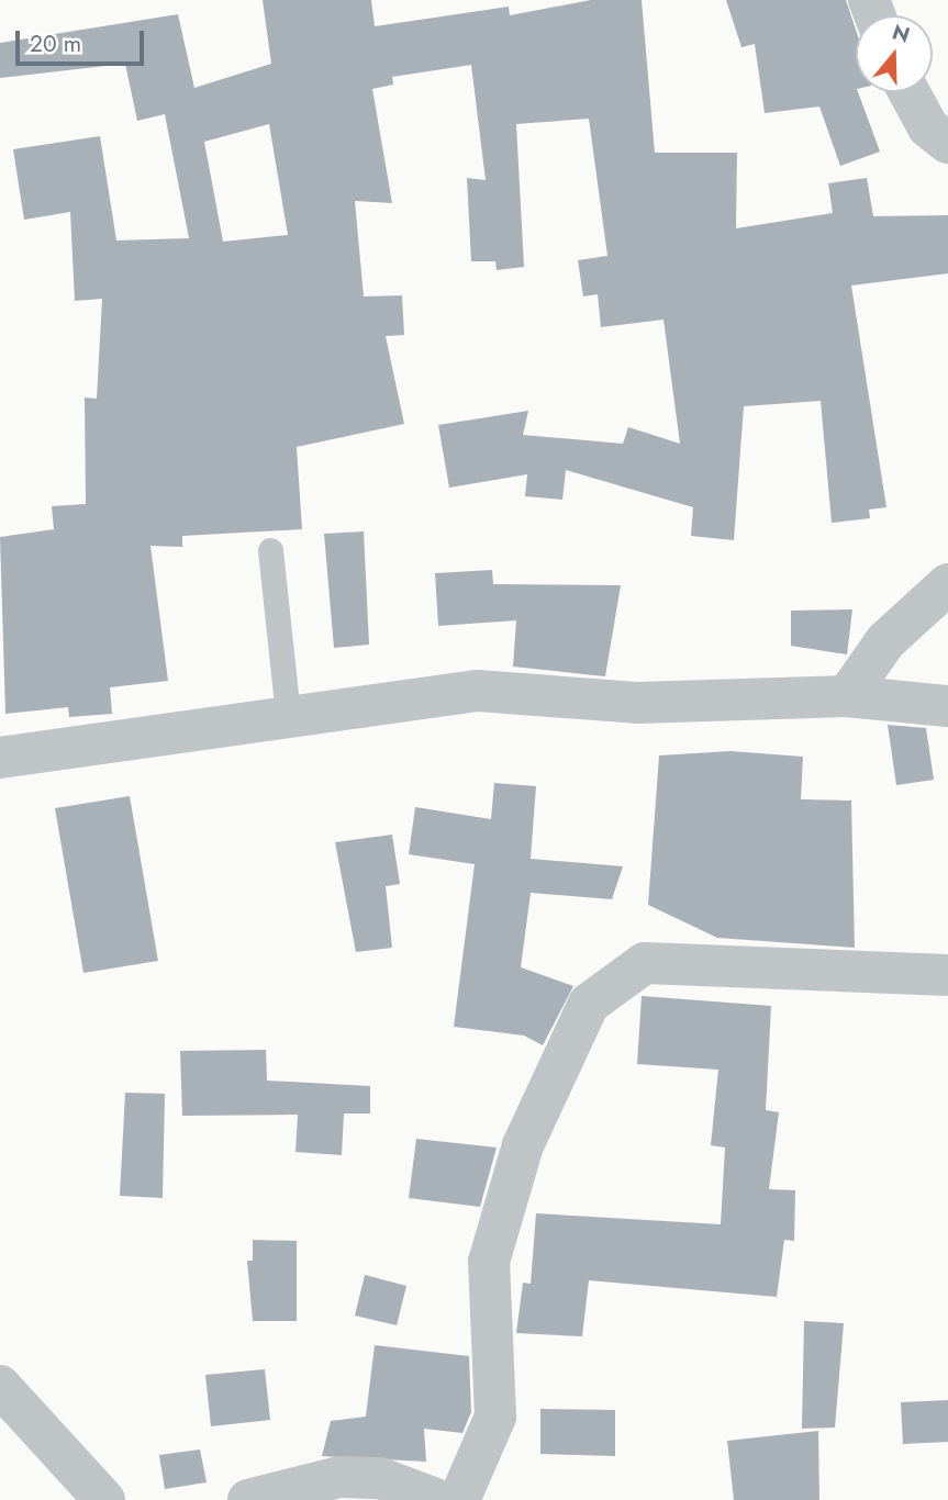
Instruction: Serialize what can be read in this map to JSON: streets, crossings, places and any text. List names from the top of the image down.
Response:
{
  "scale_bar": "20 m",
  "north": "top"
}
